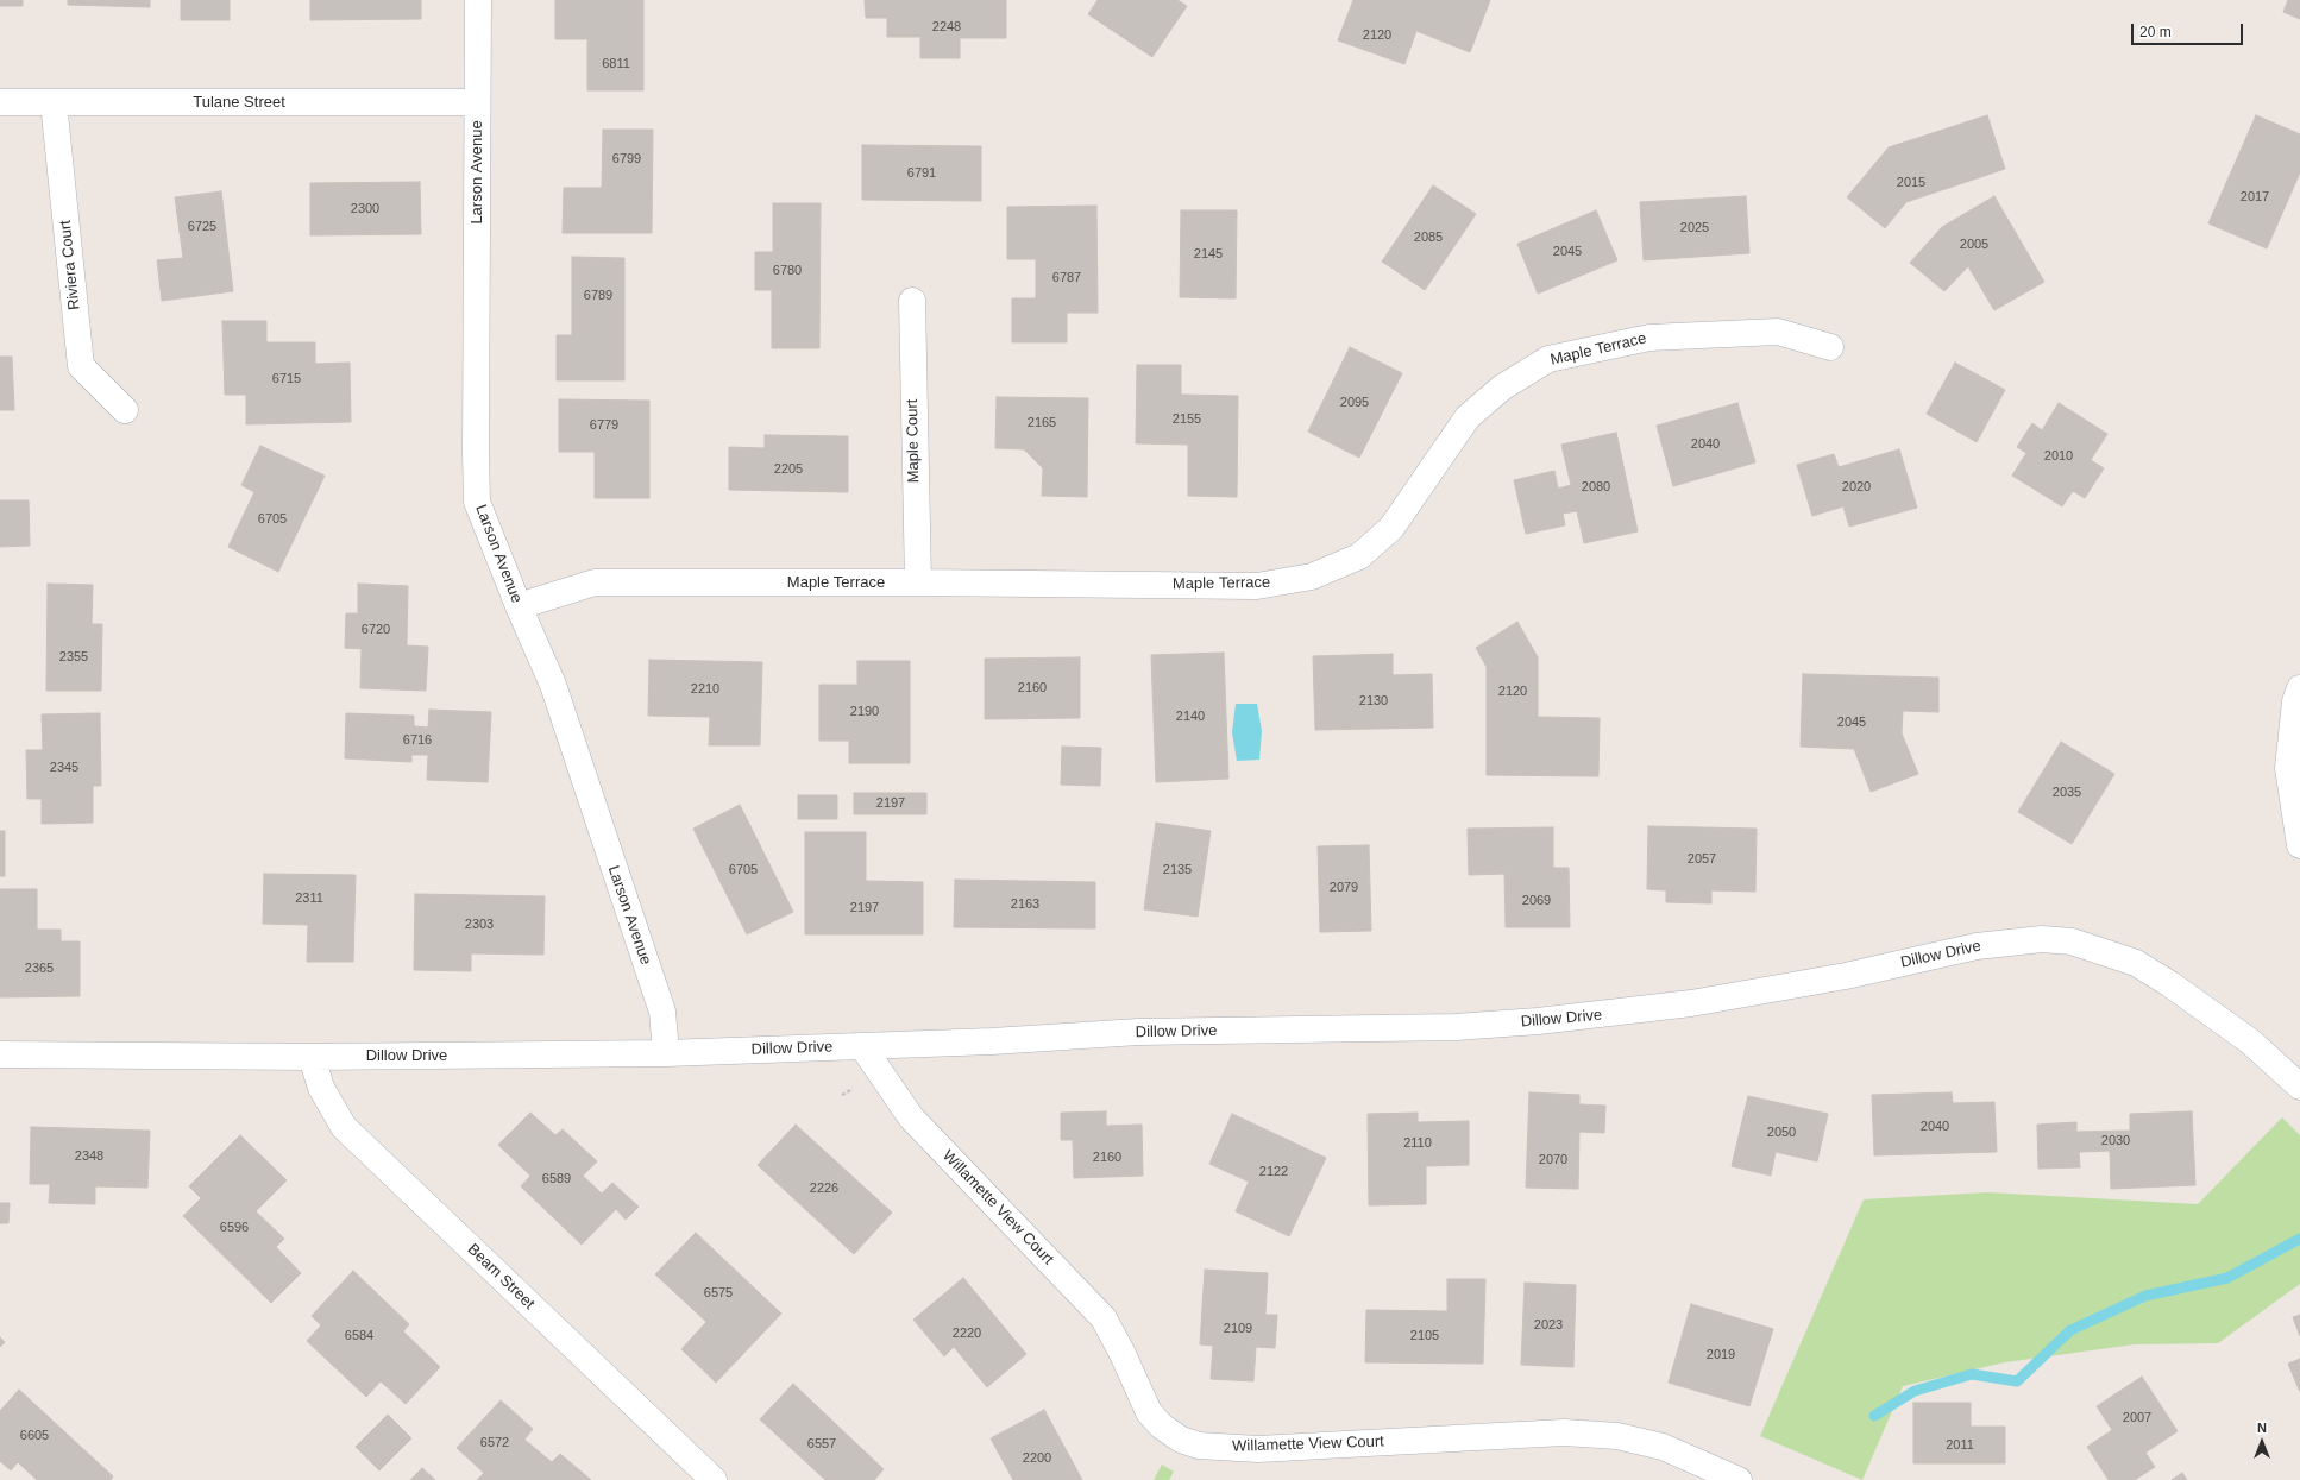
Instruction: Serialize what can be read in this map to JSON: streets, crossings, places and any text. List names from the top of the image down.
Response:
{
  "streets": {
    "street": [
      "Tulane Street",
      "Larson Avenue",
      "Riviera Court",
      "Maple Terrace",
      "Maple Court",
      "Dillow Drive",
      "Willamette View Court",
      "Beam Street"
    ]
  },
  "crossings": [
    ["Tulane Street", "Larson Avenue"],
    ["Tulane Street", "Riviera Court"],
    ["Larson Avenue", "Maple Terrace"],
    ["Larson Avenue", "Dillow Drive"],
    ["Maple Terrace", "Maple Court"],
    ["Dillow Drive", "Willamette View Court"],
    ["Dillow Drive", "Beam Street"]
  ],
  "house_numbers": [
    "2248",
    "2120",
    "6811",
    "6799",
    "6791",
    "2015",
    "2017",
    "2300",
    "6725",
    "2025",
    "2085",
    "2005",
    "2045",
    "2145",
    "6780",
    "6787",
    "6789",
    "6715",
    "2095",
    "2155",
    "2165",
    "6779",
    "2040",
    "2010",
    "2205",
    "2080",
    "2020",
    "6705",
    "6720",
    "2355",
    "2160",
    "2210",
    "2120",
    "2130",
    "2190",
    "2140",
    "2045",
    "6716",
    "2345",
    "2035",
    "2197",
    "2057",
    "6705",
    "2135",
    "2079",
    "2311",
    "2069",
    "2163",
    "2197",
    "2303",
    "2365",
    "2040",
    "2050",
    "2030",
    "2110",
    "2348",
    "2160",
    "2070",
    "2122",
    "6589",
    "2226",
    "6596",
    "6575",
    "2023",
    "2109",
    "2220",
    "6584",
    "2105",
    "2019",
    "2007",
    "6605",
    "6572",
    "6557",
    "2011",
    "2200"
  ],
  "scale_bar": "20 m",
  "north": "top"
}
